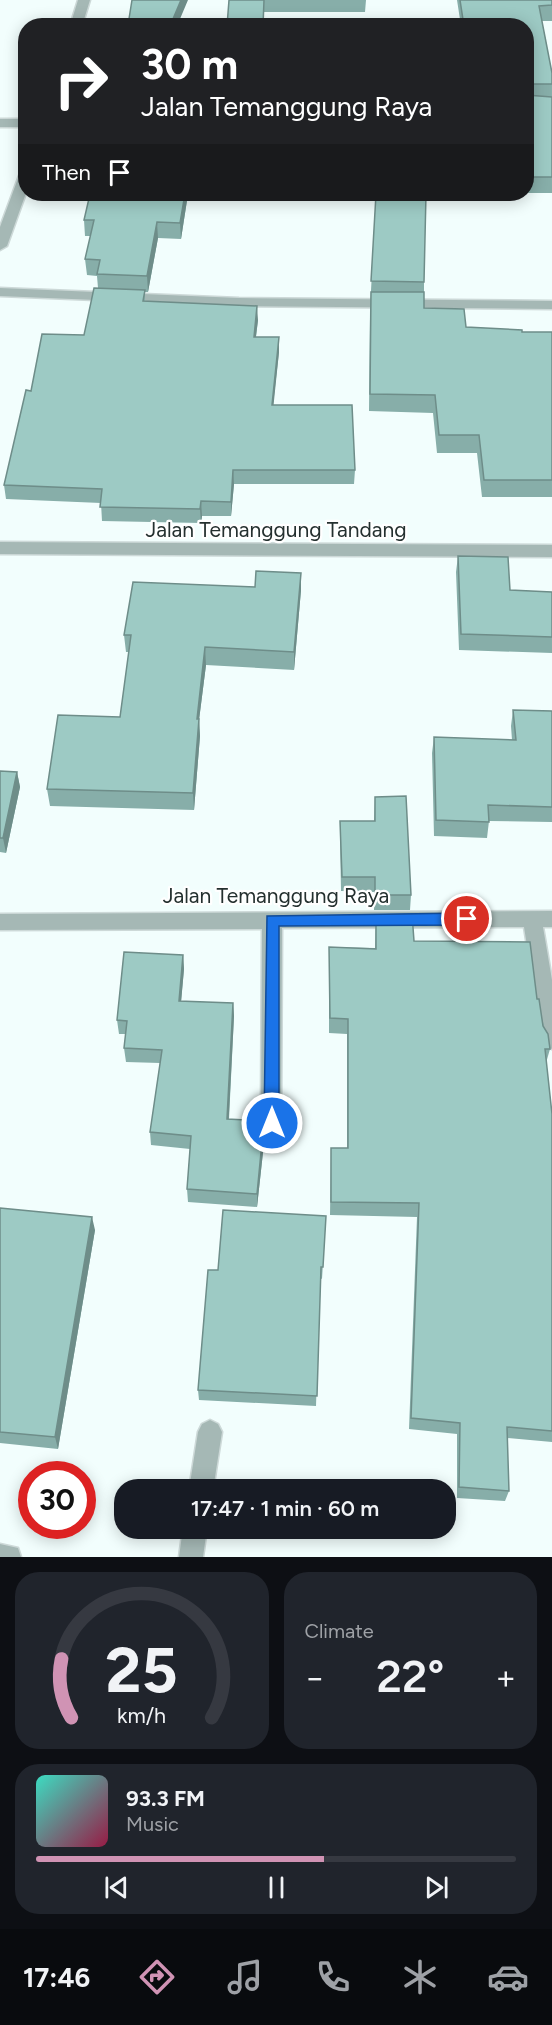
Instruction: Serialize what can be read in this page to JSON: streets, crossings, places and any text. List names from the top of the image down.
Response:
{
  "streets": {
    "street": ["Jalan Temanggung Tandang", "Jalan Temanggung Raya"]
  },
  "page": {
    "turn": ["30 m", "Jalan Temanggung Raya"],
    "then": "Then",
    "limit": "30",
    "trip": "17:47 · 1 min · 60 m",
    "tile": "Climate",
    "heat": ["−", "22°", "+"],
    "song": ["93.3 FM", "Music"],
    "tabs": "17:46",
    "gauge": ["25", "km/h"]
  }
}
